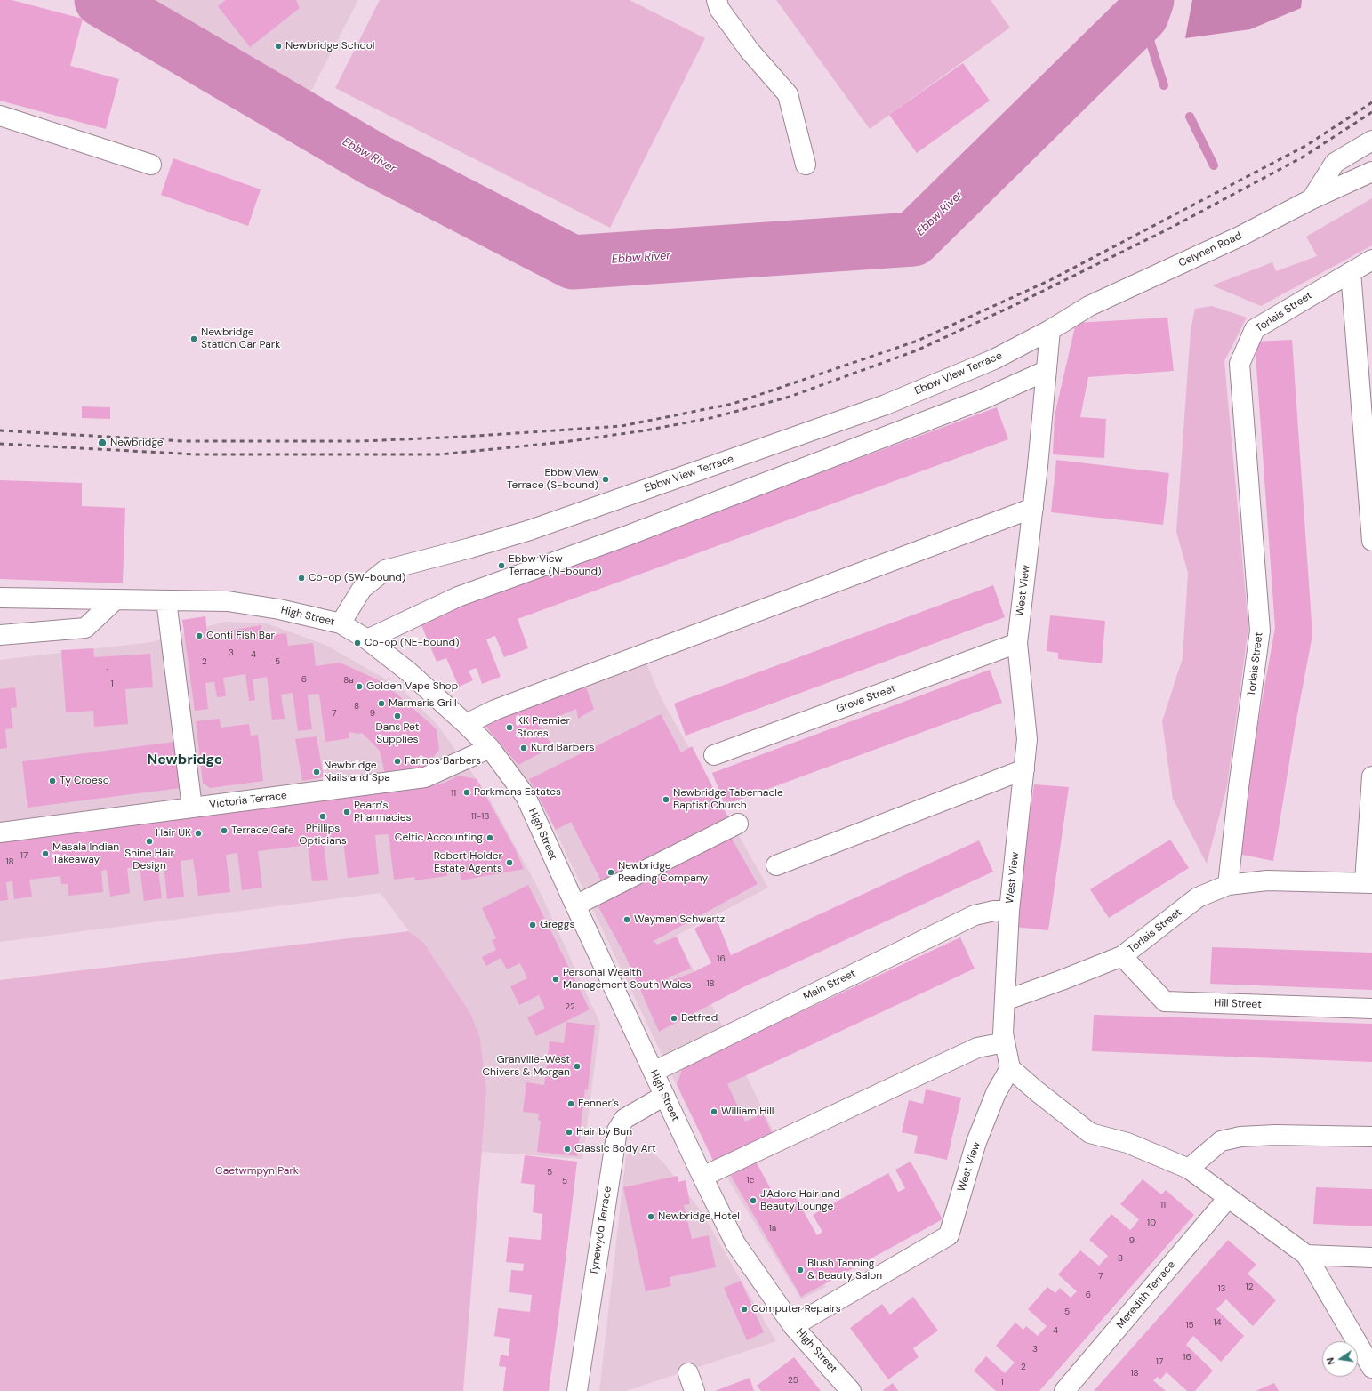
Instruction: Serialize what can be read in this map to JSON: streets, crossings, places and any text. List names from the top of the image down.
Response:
{
  "streets": {
    "street": [
      "Celynen Road",
      "Torlais Street",
      "Ebbw View Terrace",
      "West View",
      "High Street",
      "Grove Street",
      "Victoria Terrace",
      "Main Street",
      "Hill Street",
      "Tynewydd Terrace",
      "Meredith Terrace"
    ]
  },
  "crossings": [
    ["Celynen Road", "Ebbw View Terrace"],
    ["Celynen Road", "West View"],
    ["Torlais Street", "West View"],
    ["Torlais Street", "Hill Street"],
    ["Ebbw View Terrace", "West View"],
    ["Ebbw View Terrace", "High Street"],
    ["West View", "High Street"],
    ["West View", "Grove Street"],
    ["West View", "Main Street"],
    ["High Street", "Victoria Terrace"],
    ["High Street", "Main Street"],
    ["High Street", "Tynewydd Terrace"]
  ],
  "districts": ["Newbridge"],
  "water": ["Ebbw River"],
  "parks": ["Caetwmpyn Park"],
  "places": [
    "Newbridge School",
    "Newbridge Station Car Park",
    "Newbridge",
    "Ebbw View Terrace (S-bound)",
    "Ebbw View Terrace (N-bound)",
    "Co-op (SW-bound)",
    "Conti Fish Bar",
    "Co-op (NE-bound)",
    "Golden Vape Shop",
    "Marmaris Grill",
    "Dans Pet Supplies",
    "KK Premier Stores",
    "Kurd Barbers",
    "Farinos Barbers",
    "Newbridge Nails and Spa",
    "Ty Croeso",
    "Parkmans Estates",
    "Newbridge Tabernacle Baptist Church",
    "Pearn's Pharmacies",
    "Phillips Opticians",
    "Terrace Cafe",
    "Hair UK",
    "Celtic Accounting",
    "Shine Hair Design",
    "Masala Indian Takeaway",
    "Robert Holder Estate Agents",
    "Newbridge Reading Company",
    "Wayman Schwartz",
    "Greggs",
    "Personal Wealth Management South Wales",
    "Betfred",
    "Granville-West Chivers & Morgan",
    "Fenner's",
    "William Hill",
    "Hair by Bun",
    "Classic Body Art",
    "J'Adore Hair and Beauty Lounge",
    "Newbridge Hotel",
    "Blush Tanning & Beauty Salon",
    "Computer Repairs"
  ],
  "house_numbers": [
    "3",
    "4",
    "2",
    "5",
    "1",
    "6",
    "8a",
    "1",
    "8",
    "7",
    "9",
    "11",
    "11-13",
    "17",
    "18",
    "16",
    "18",
    "22",
    "5",
    "1c",
    "5",
    "11",
    "10",
    "1a",
    "9",
    "8",
    "7",
    "12",
    "13",
    "6",
    "5",
    "14",
    "15",
    "4",
    "3",
    "16",
    "17",
    "2",
    "18",
    "25",
    "1"
  ],
  "north": "left"
}
